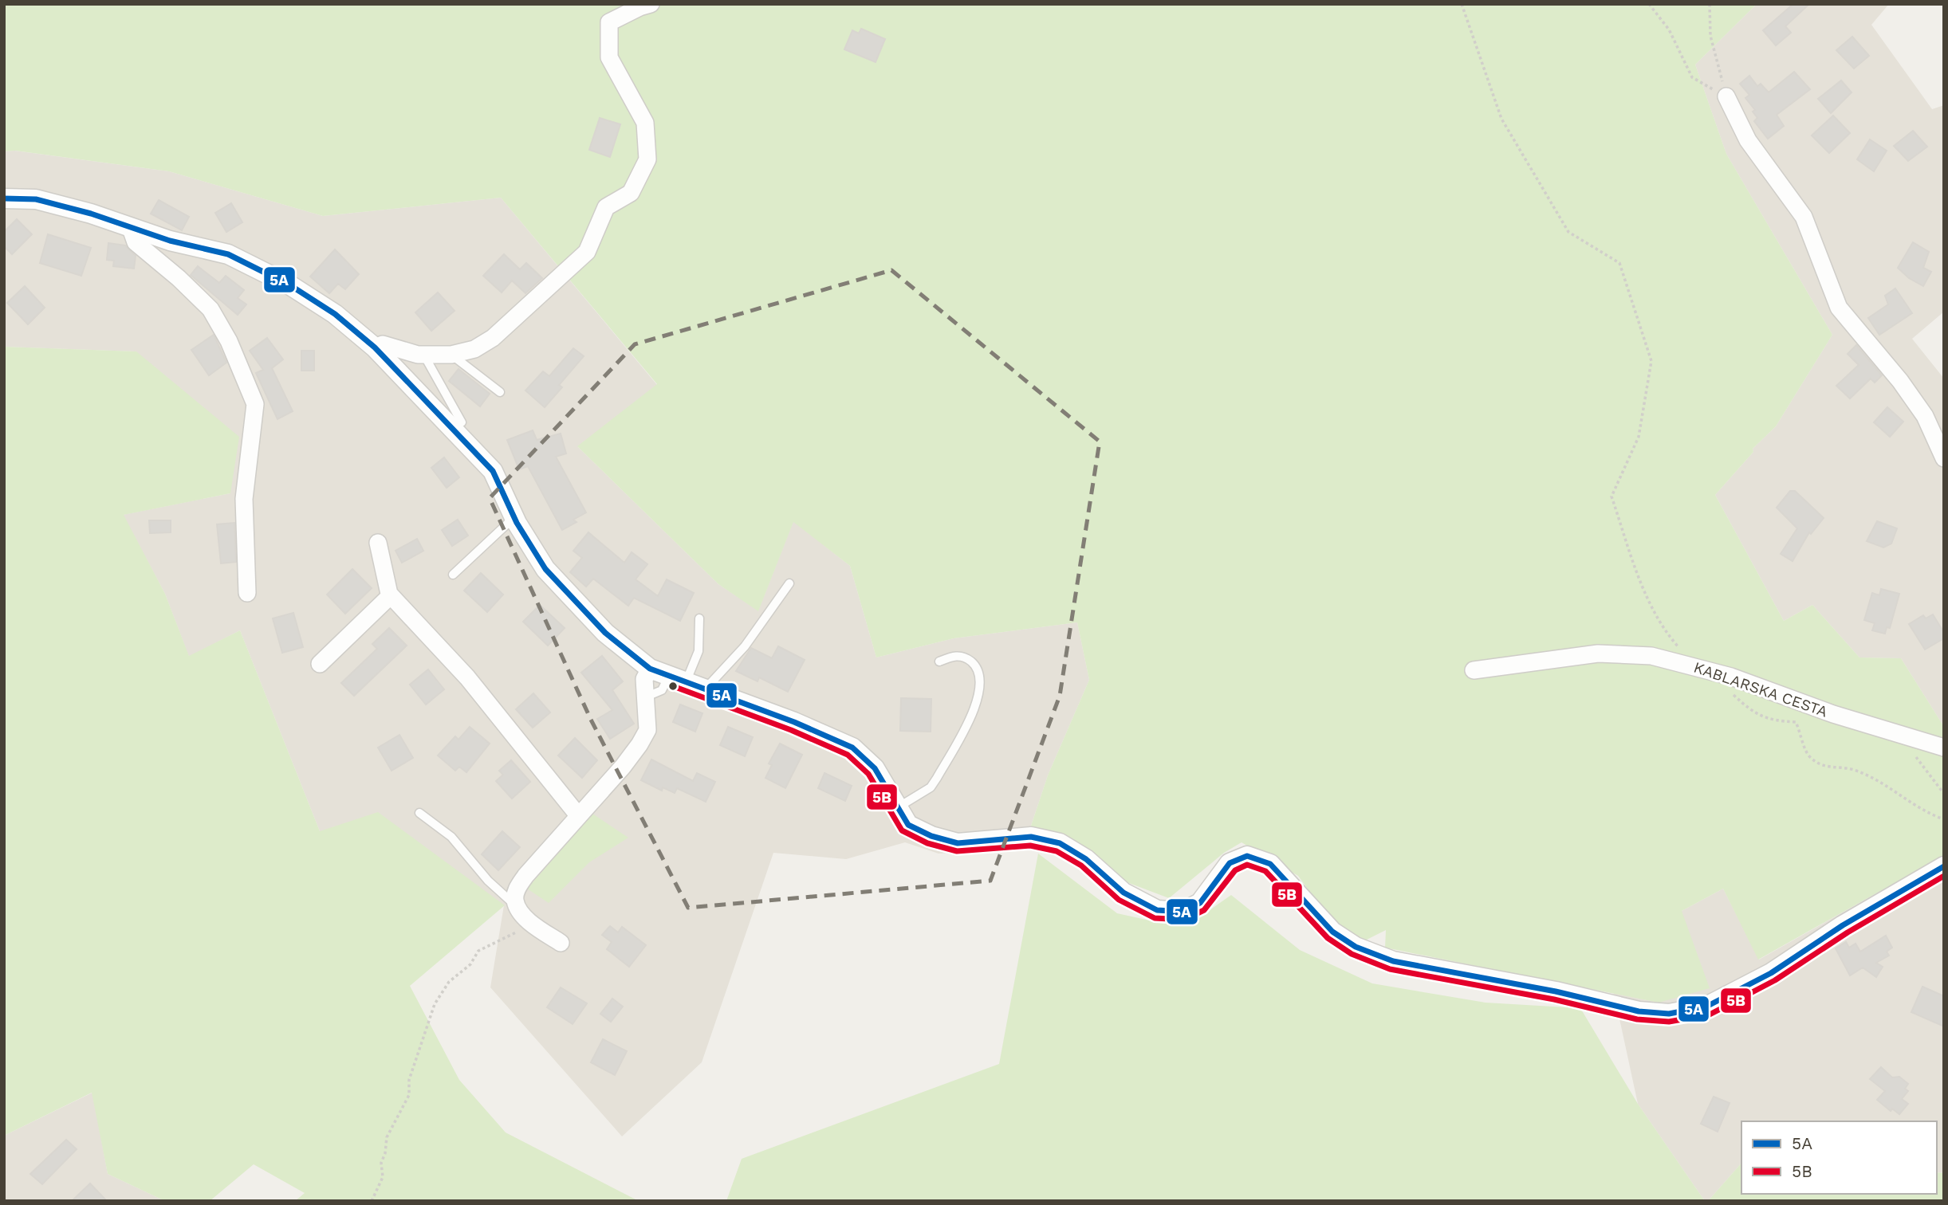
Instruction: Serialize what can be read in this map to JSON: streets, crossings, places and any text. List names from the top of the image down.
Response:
{
  "streets": {
    "street": ["KABLARSKA CESTA"]
  },
  "lines": ["transit line 5A", "transit line 5B"],
  "legend": ["5A", "5B"]
}
